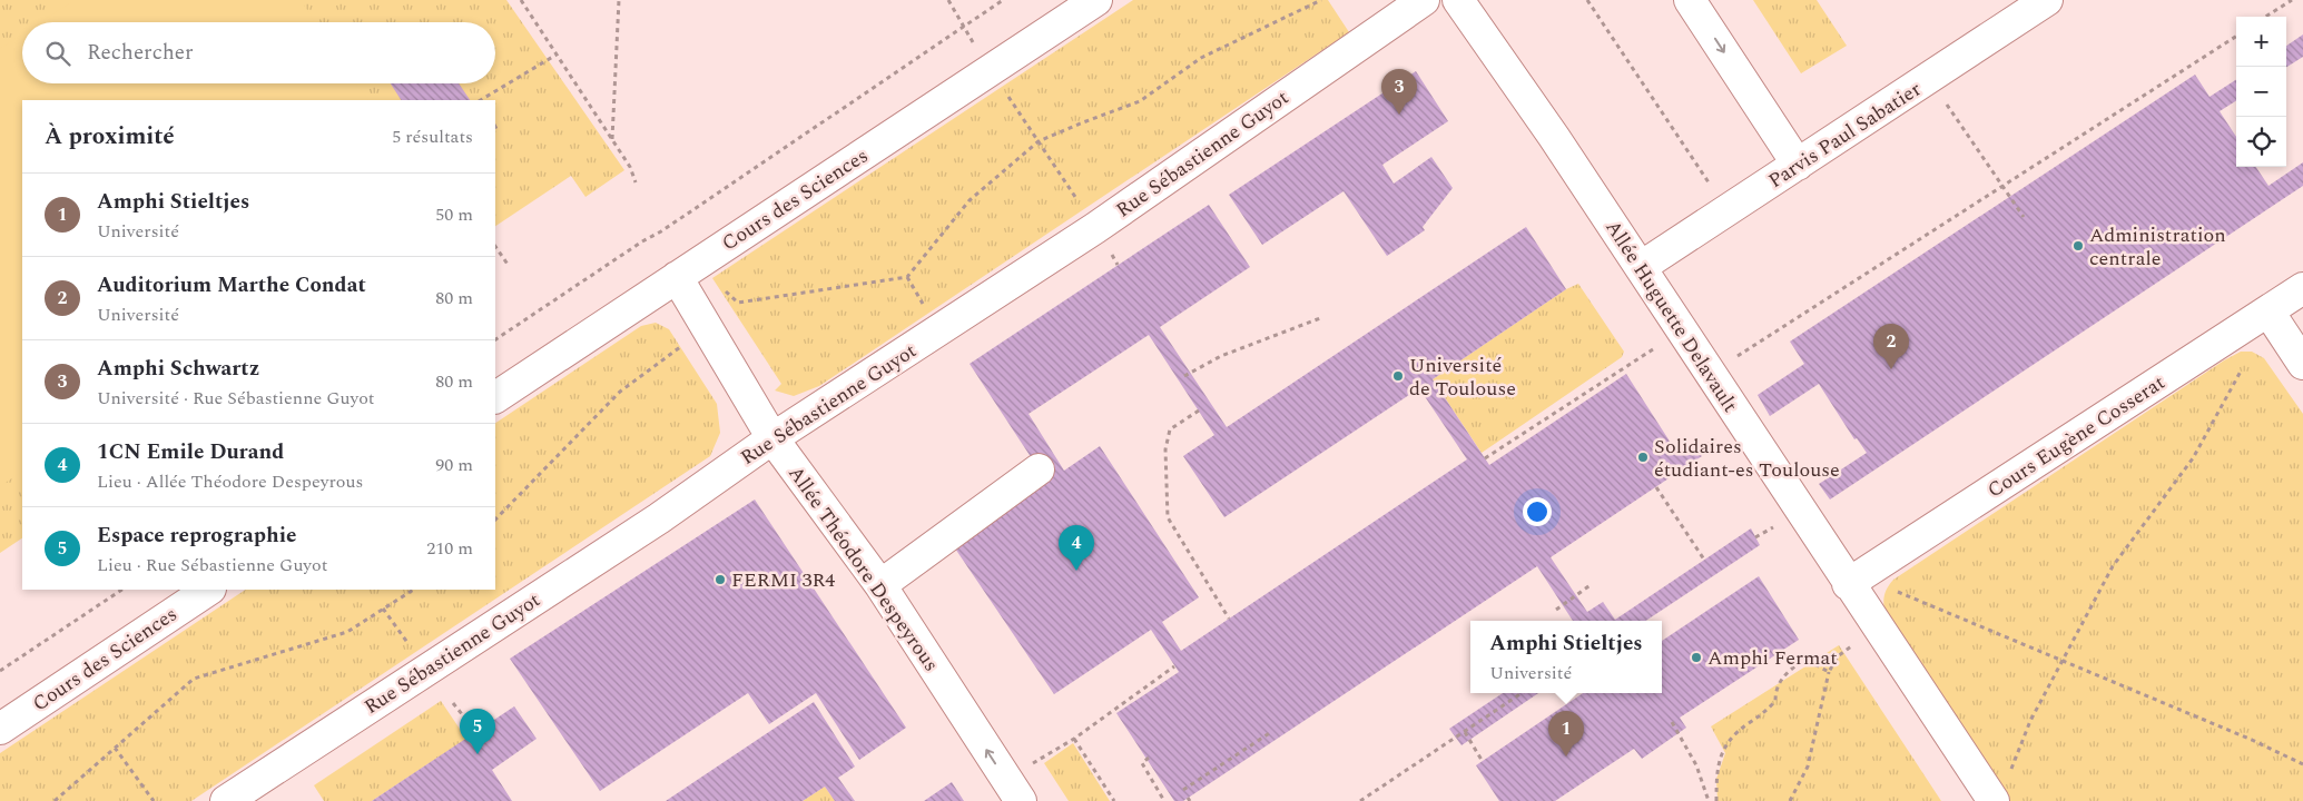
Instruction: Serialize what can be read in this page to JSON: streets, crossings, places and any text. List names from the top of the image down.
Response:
{
  "streets": {
    "street": [
      "Parvis Paul Sabatier",
      "Rue Sébastienne Guyot",
      "Cours des Sciences",
      "Allée Huguette Delavault",
      "Cours Eugène Cosserat",
      "Allée Théodore Despeyrous"
    ]
  },
  "crossings": [
    ["Parvis Paul Sabatier", "Allée Huguette Delavault"],
    ["Rue Sébastienne Guyot", "Allée Théodore Despeyrous"],
    ["Cours des Sciences", "Allée Théodore Despeyrous"],
    ["Allée Huguette Delavault", "Cours Eugène Cosserat"]
  ],
  "one_way": ["Allée Théodore Despeyrous"],
  "places": [
    "Administration centrale",
    "Université de Toulouse",
    "Solidaires étudiant-es Toulouse",
    "FERMI 3R4",
    "Amphi Fermat"
  ],
  "page": {
    "map_buttons": ["+", "−"],
    "search": "Rechercher",
    "pins": [
      "3",
      "2",
      "4",
      "5",
      "1"
    ],
    "heading": ["À proximité", "5 résultats"],
    "list": [
      {
        "mark": "1",
        "name": "Amphi Stieltjes",
        "note": "Université",
        "value": "50 m"
      },
      {
        "mark": "2",
        "name": "Auditorium Marthe Condat",
        "note": "Université",
        "value": "80 m"
      },
      {
        "mark": "3",
        "name": "Amphi Schwartz",
        "note": "Université · Rue Sébastienne Guyot",
        "value": "80 m"
      },
      {
        "mark": "4",
        "name": "1CN Emile Durand",
        "note": "Lieu · Allée Théodore Despeyrous",
        "value": "90 m"
      },
      {
        "mark": "5",
        "name": "Espace reprographie",
        "note": "Lieu · Rue Sébastienne Guyot",
        "value": "210 m"
      }
    ],
    "popup": ["Amphi Stieltjes", "Université"]
  }
}
